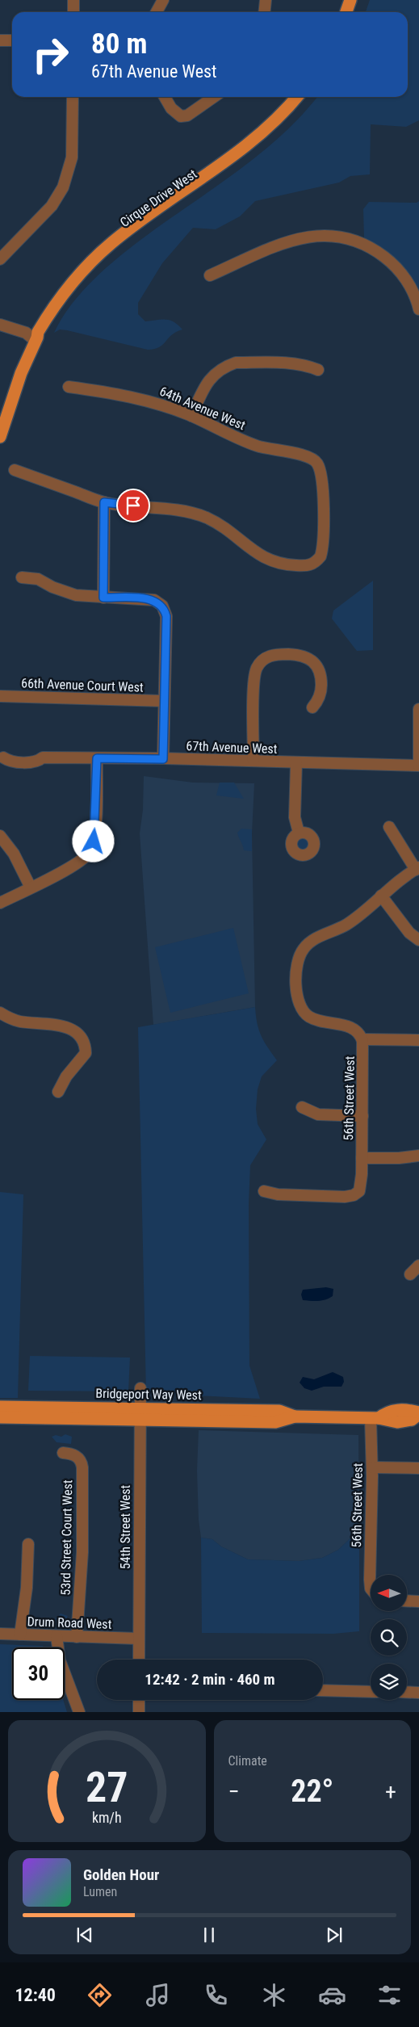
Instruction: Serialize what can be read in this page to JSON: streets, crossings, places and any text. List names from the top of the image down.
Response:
{
  "streets": {
    "main road": ["Cirque Drive West", "Bridgeport Way West"],
    "street": [
      "64th Avenue West",
      "66th Avenue Court West",
      "67th Avenue West",
      "56th Street West",
      "54th Street West",
      "53rd Street Court West",
      "Drum Road West"
    ]
  },
  "crossings": [
    ["56th Street West", "Bridgeport Way West"],
    ["Bridgeport Way West", "54th Street West"],
    ["54th Street West", "Drum Road West"],
    ["53rd Street Court West", "Drum Road West"]
  ],
  "north": "left",
  "page": {
    "turn": ["80 m", "67th Avenue West"],
    "limit": "30",
    "trip": "12:42 · 2 min · 460 m",
    "tile": "Climate",
    "heat": ["−", "22°", "+"],
    "song": ["Golden Hour", "Lumen"],
    "tabs": "12:40",
    "gauge": ["27", "km/h"]
  }
}
